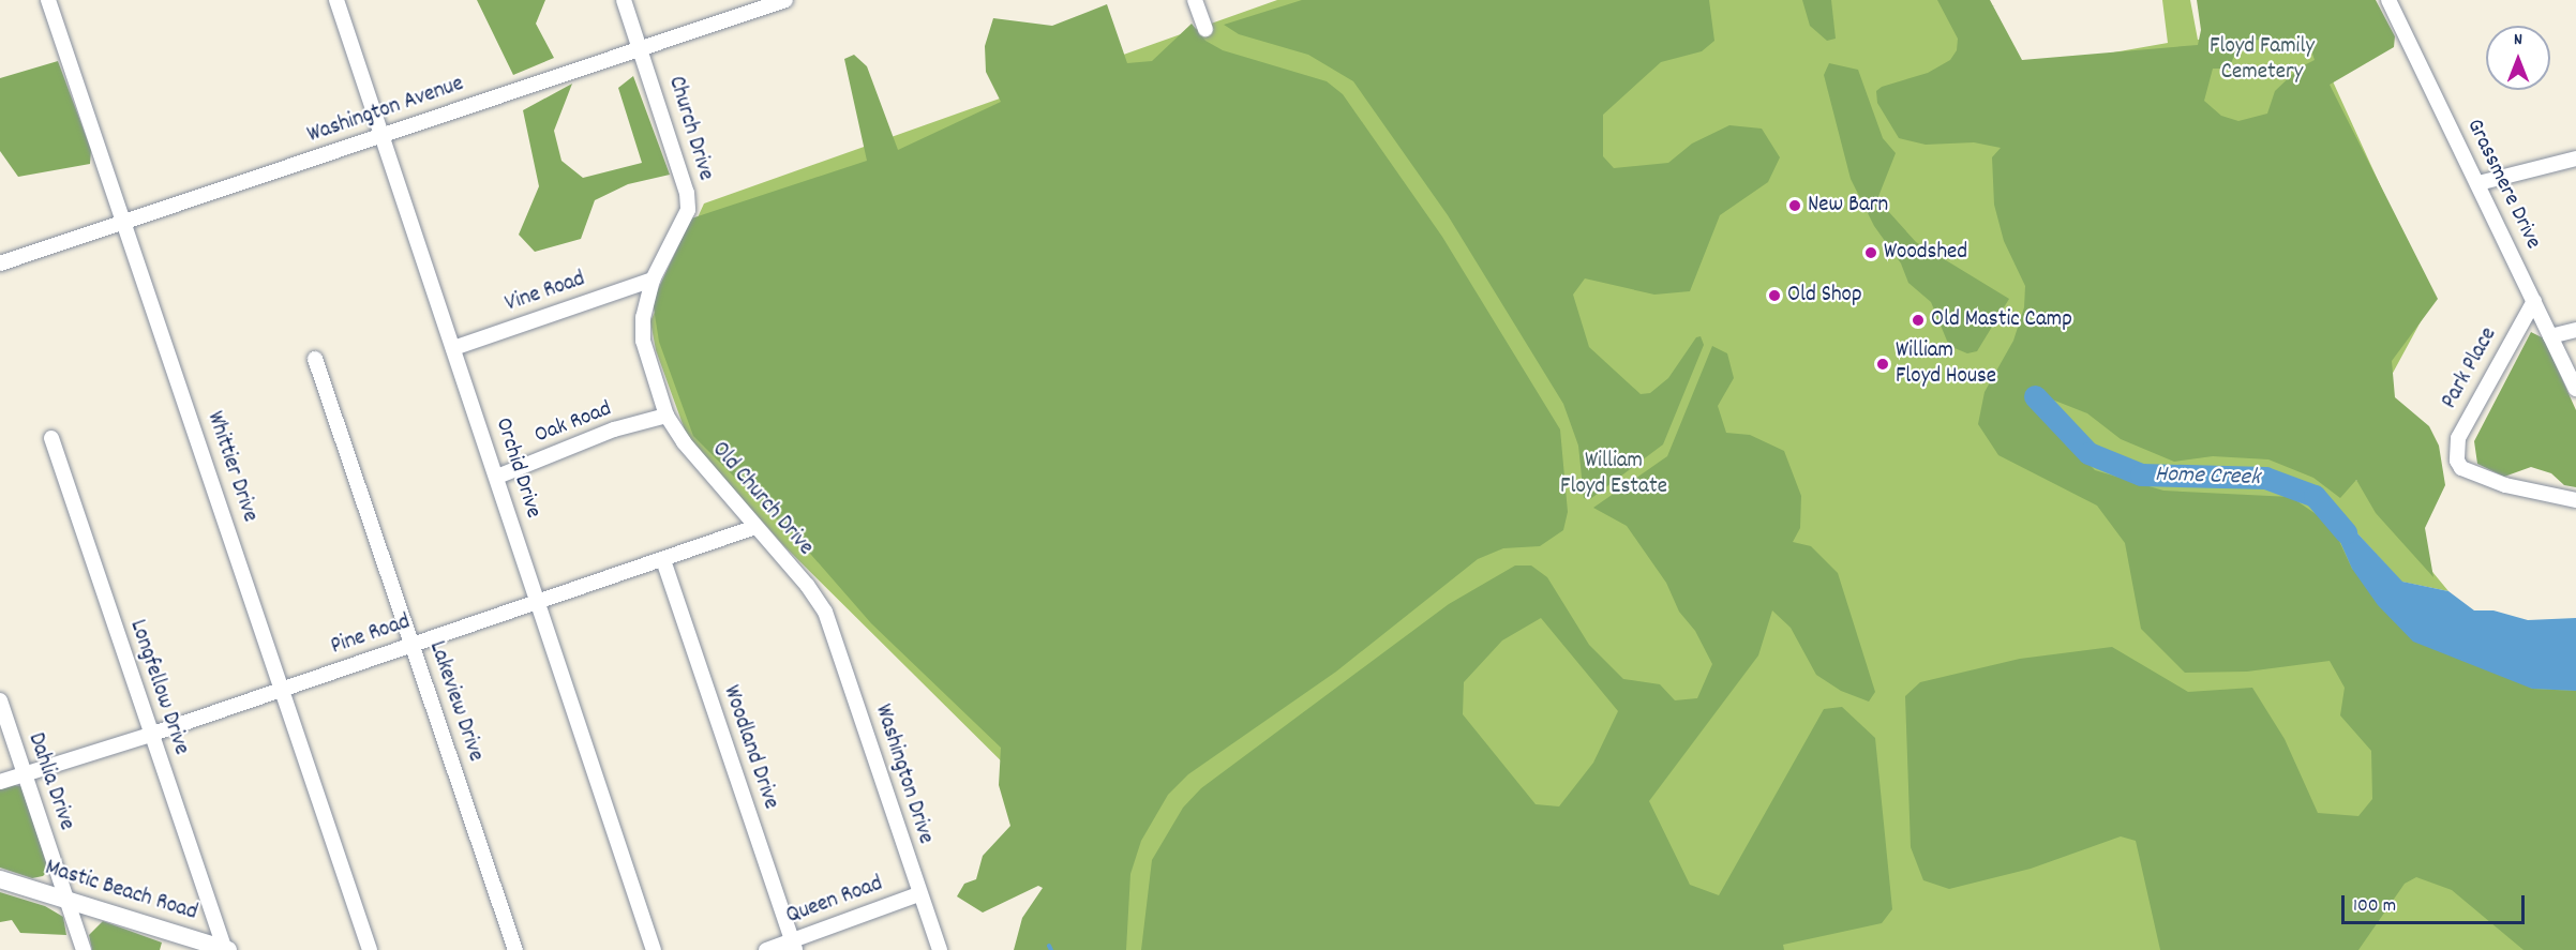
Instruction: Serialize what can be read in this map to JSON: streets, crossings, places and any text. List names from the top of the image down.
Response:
{
  "streets": {
    "street": [
      "Washington Avenue",
      "Church Drive",
      "Grassmere Drive",
      "Vine Road",
      "Park Place",
      "Oak Road",
      "Whittier Drive",
      "Orchid Drive",
      "Old Church Drive",
      "Pine Road",
      "Longfellow Drive",
      "Lakeview Drive",
      "Woodland Drive",
      "Washington Drive",
      "Dahlia Drive",
      "Mastic Beach Road",
      "Queen Road"
    ]
  },
  "crossings": [
    ["Washington Avenue", "Church Drive"],
    ["Washington Avenue", "Whittier Drive"],
    ["Washington Avenue", "Orchid Drive"],
    ["Church Drive", "Vine Road"],
    ["Church Drive", "Oak Road"],
    ["Church Drive", "Old Church Drive"],
    ["Grassmere Drive", "Park Place"],
    ["Vine Road", "Orchid Drive"],
    ["Oak Road", "Orchid Drive"],
    ["Oak Road", "Old Church Drive"],
    ["Whittier Drive", "Pine Road"],
    ["Orchid Drive", "Pine Road"],
    ["Old Church Drive", "Pine Road"],
    ["Old Church Drive", "Washington Drive"],
    ["Pine Road", "Longfellow Drive"],
    ["Pine Road", "Lakeview Drive"],
    ["Pine Road", "Woodland Drive"],
    ["Pine Road", "Dahlia Drive"],
    ["Longfellow Drive", "Mastic Beach Road"],
    ["Woodland Drive", "Queen Road"],
    ["Washington Drive", "Queen Road"],
    ["Dahlia Drive", "Mastic Beach Road"]
  ],
  "water": ["Home Creek"],
  "parks": ["Floyd Family Cemetery", "William Floyd Estate"],
  "places": [
    "New Barn",
    "Woodshed",
    "Old Shop",
    "Old Mastic Camp",
    "William Floyd House"
  ],
  "scale_bar": "100 m",
  "north": "top"
}
